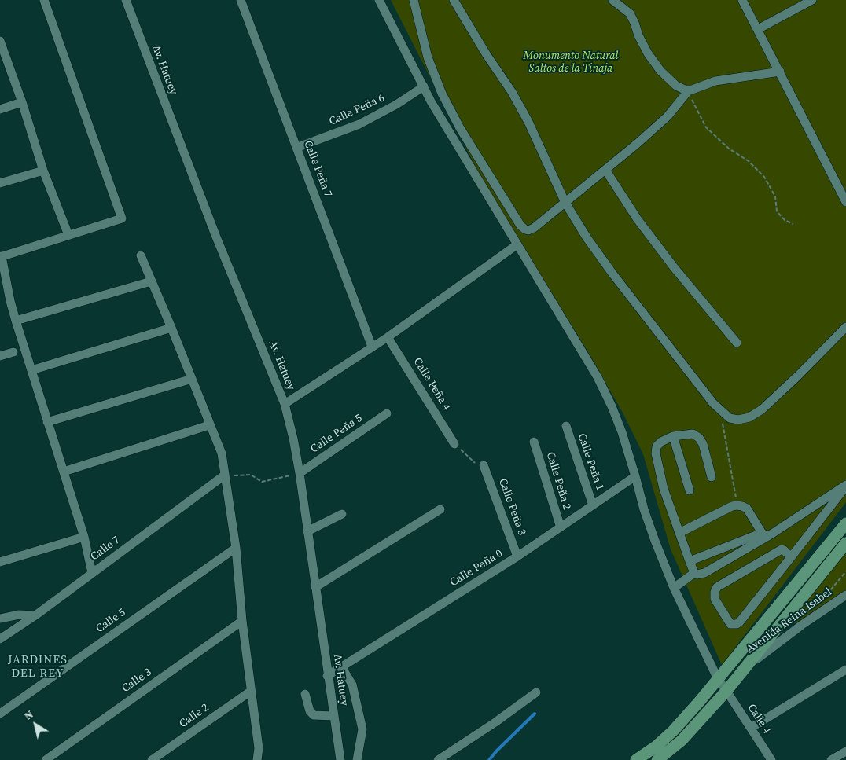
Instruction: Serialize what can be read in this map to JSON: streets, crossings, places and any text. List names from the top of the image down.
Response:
{
  "streets": {
    "street": [
      "Av. Hatuey",
      "Calle Peña 6",
      "Calle Peña 7",
      "Calle Peña 4",
      "Calle Peña 5",
      "Calle Peña 1",
      "Calle Peña 2",
      "Calle Peña 3",
      "Calle 7",
      "Calle Peña 0",
      "Calle 5",
      "Avenida Reina Isabel",
      "Calle 3",
      "Calle 2",
      "Calle 4"
    ]
  },
  "crossings": [
    ["Av. Hatuey", "Calle Peña 5"],
    ["Av. Hatuey", "Calle Peña 0"],
    ["Calle Peña 6", "Calle Peña 7"],
    ["Calle Peña 6", "Calle 4"],
    ["Calle Peña 1", "Calle Peña 0"],
    ["Calle Peña 2", "Calle Peña 0"],
    ["Calle Peña 3", "Calle Peña 0"],
    ["Calle Peña 0", "Calle 4"]
  ],
  "districts": ["JARDINES DEL REY"],
  "parks": ["Monumento Natural Saltos de la Tinaja"],
  "north": "top left"
}
